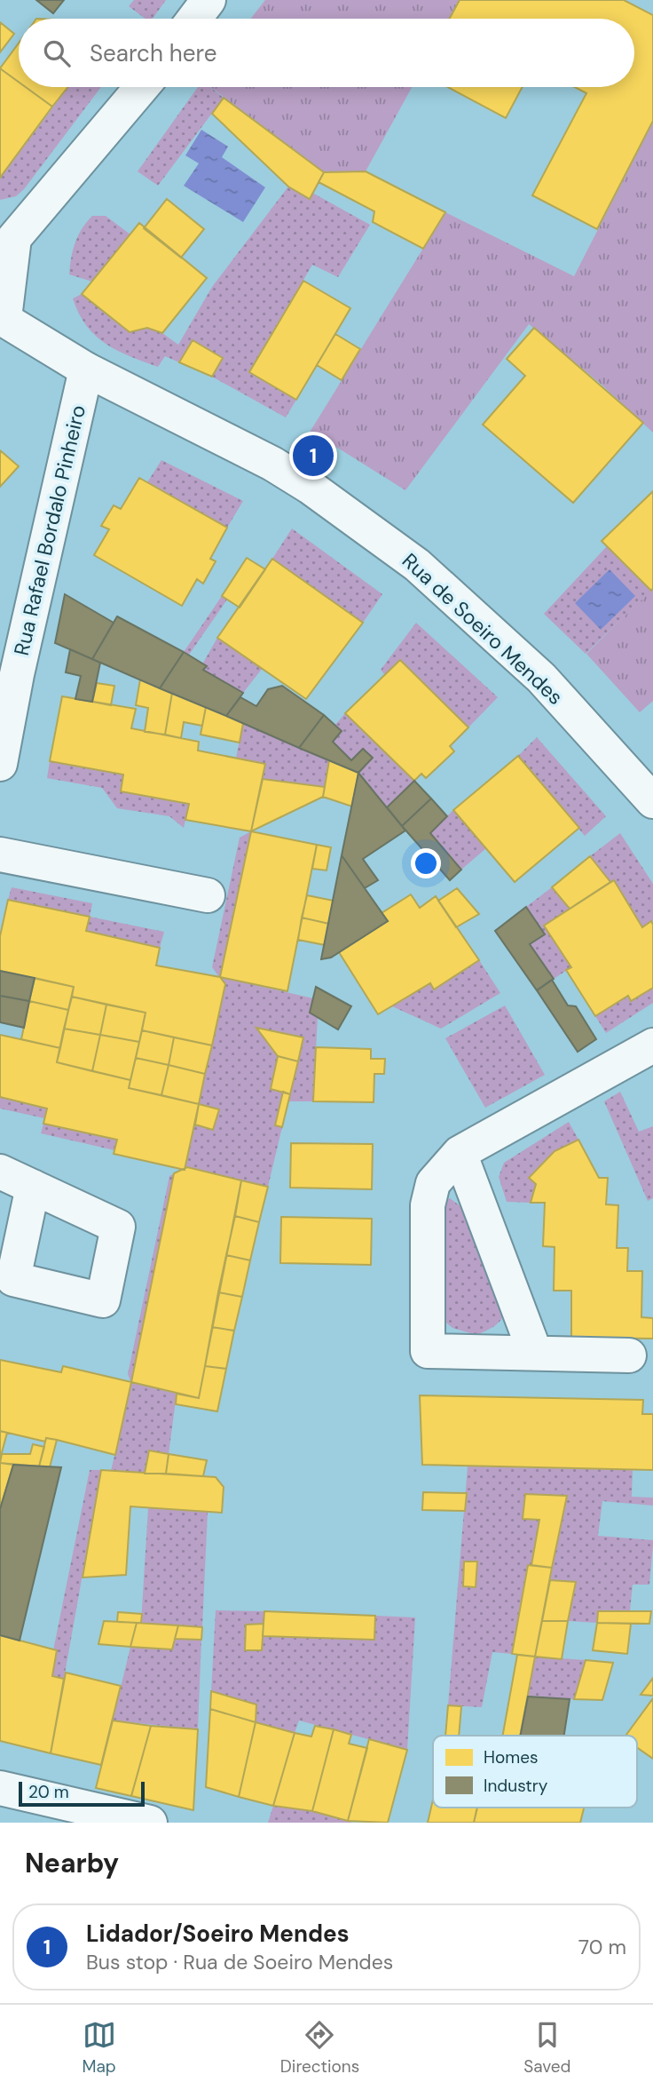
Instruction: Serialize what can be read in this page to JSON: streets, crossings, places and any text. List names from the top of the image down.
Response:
{
  "streets": {
    "street": ["Rua Rafael Bordalo Pinheiro", "Rua de Soeiro Mendes"]
  },
  "crossings": [
    ["Rua Rafael Bordalo Pinheiro", "Rua de Soeiro Mendes"]
  ],
  "legend": ["Homes", "Industry"],
  "scale_bar": "20 m",
  "page": {
    "search": "Search here",
    "pins": "1",
    "scale": "20 m",
    "heading": "Nearby",
    "list": [
      {
        "mark": "1",
        "name": "Lidador/Soeiro Mendes",
        "note": "Bus stop · Rua de Soeiro Mendes",
        "value": "70 m"
      }
    ],
    "nav": ["Map", "Directions", "Saved"]
  }
}
